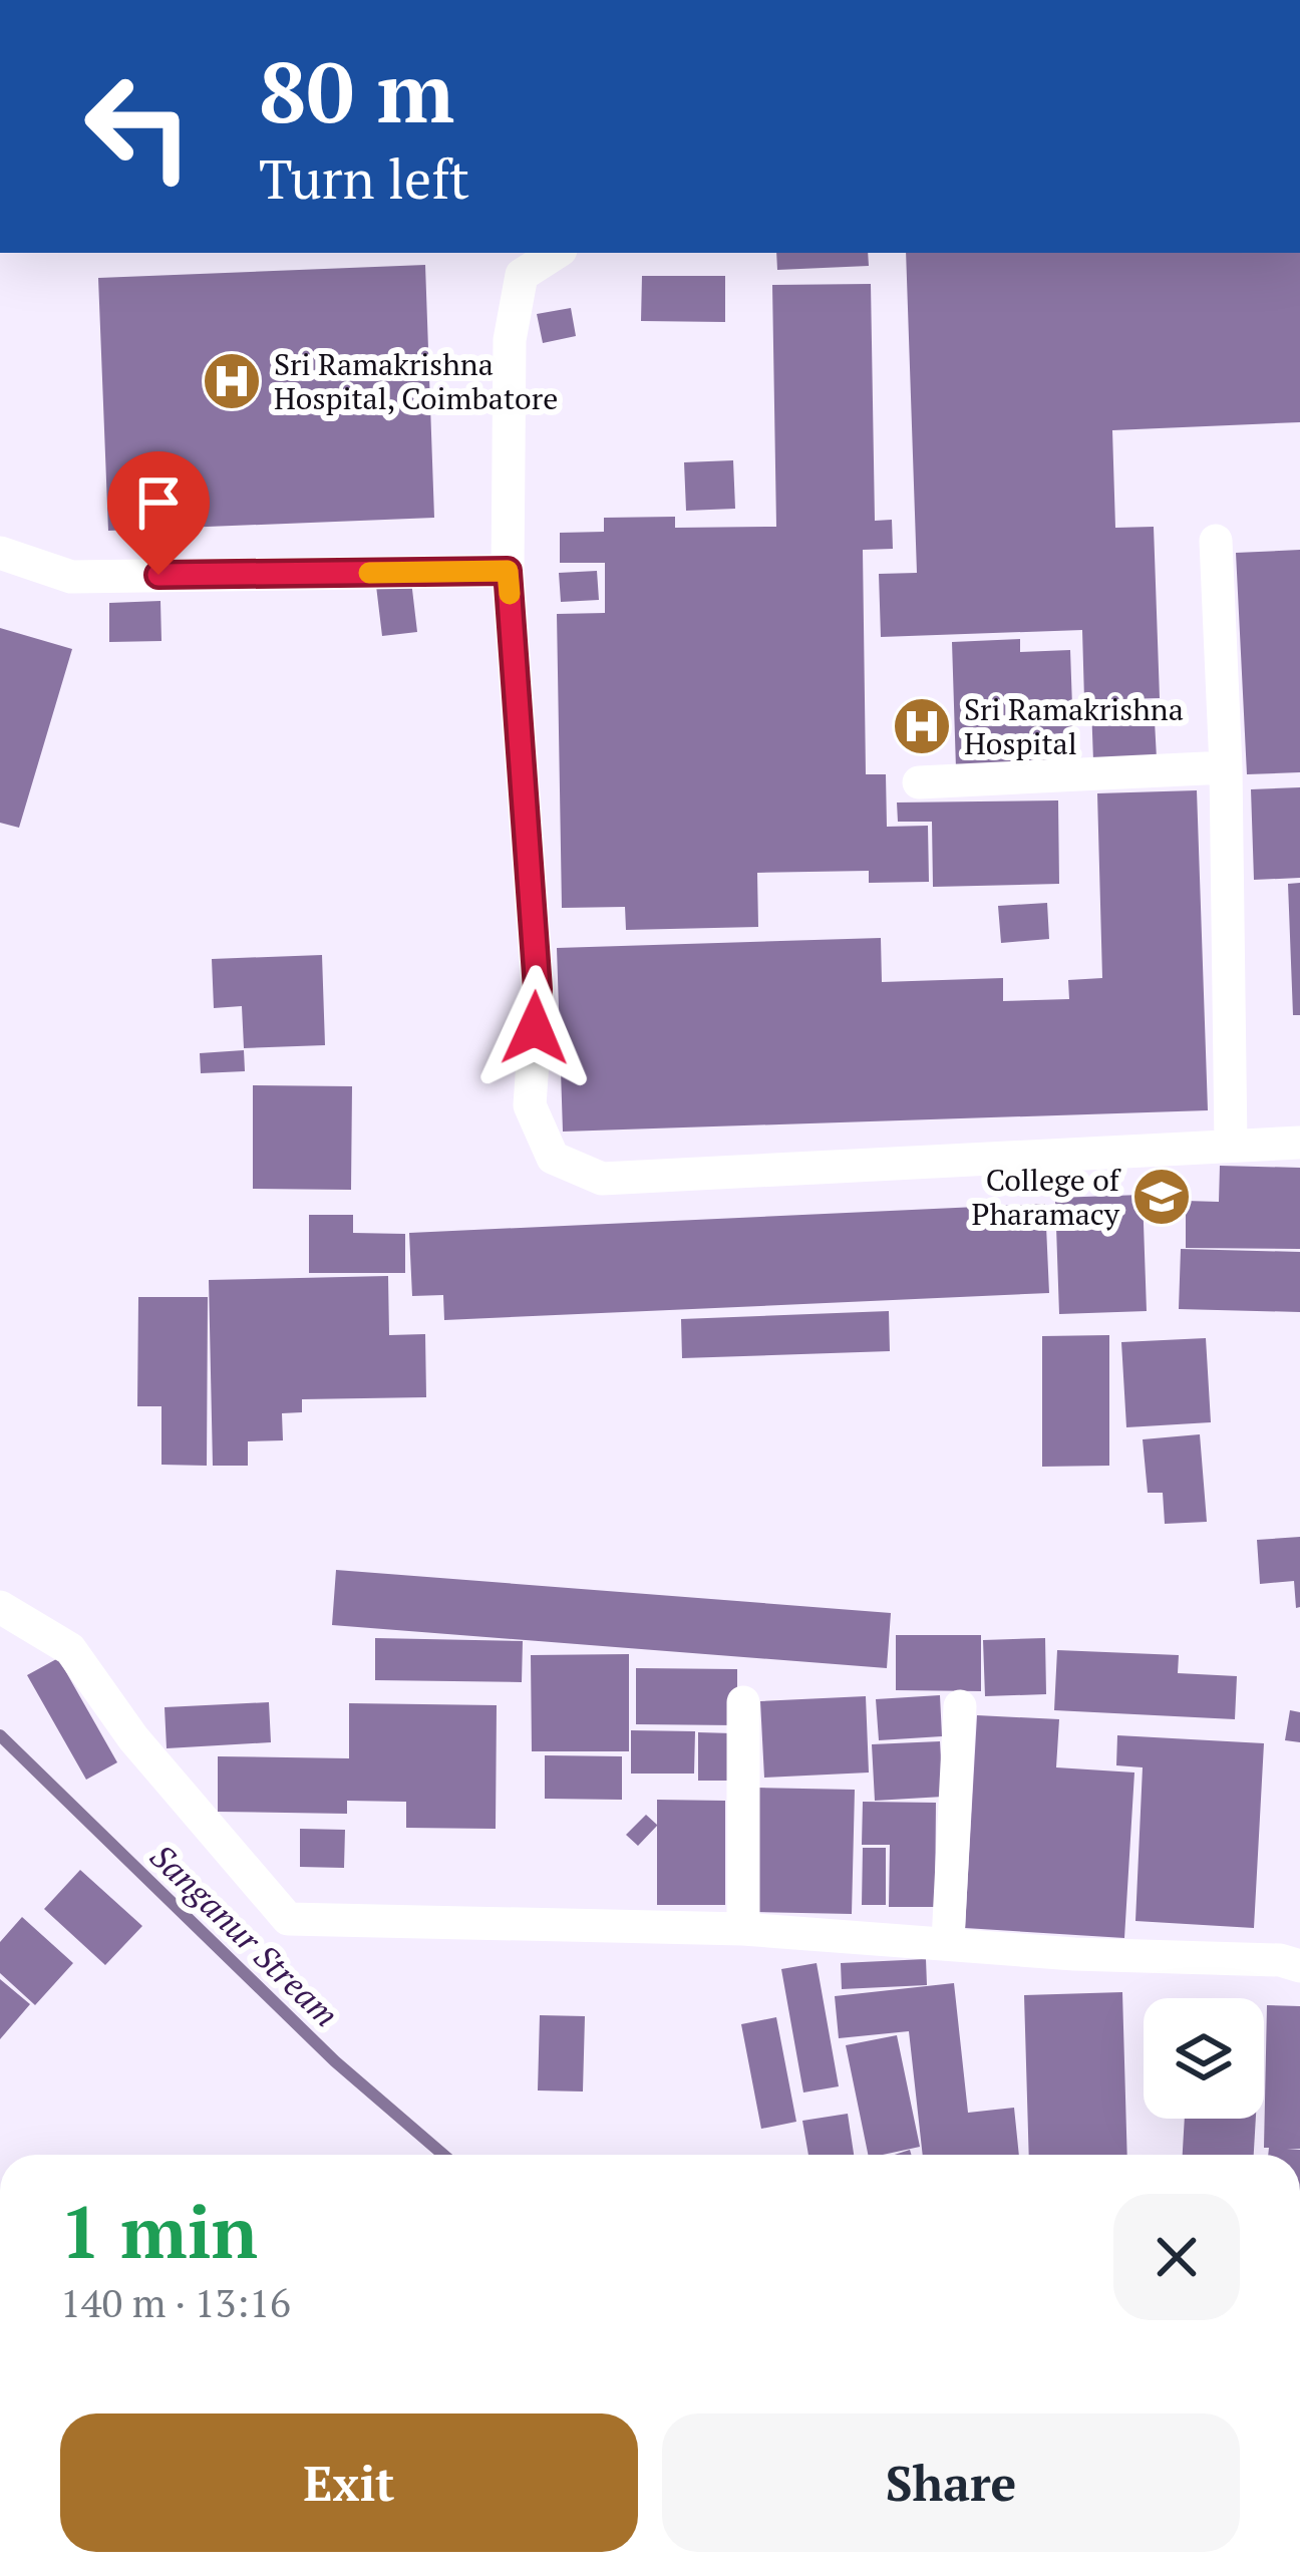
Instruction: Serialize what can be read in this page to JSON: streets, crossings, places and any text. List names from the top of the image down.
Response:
{
  "water": ["Sanganur Stream"],
  "places": {
    "hospital": ["Sri Ramakrishna Hospital, Coimbatore", "Sri Ramakrishna Hospital"],
    "school or university": ["College of Pharamacy"]
  },
  "page": {
    "turn": ["80 m", "Turn left"],
    "heading": ["1 min", "140 m · 13:16"],
    "buttons": ["Exit", "Share"]
  }
}
